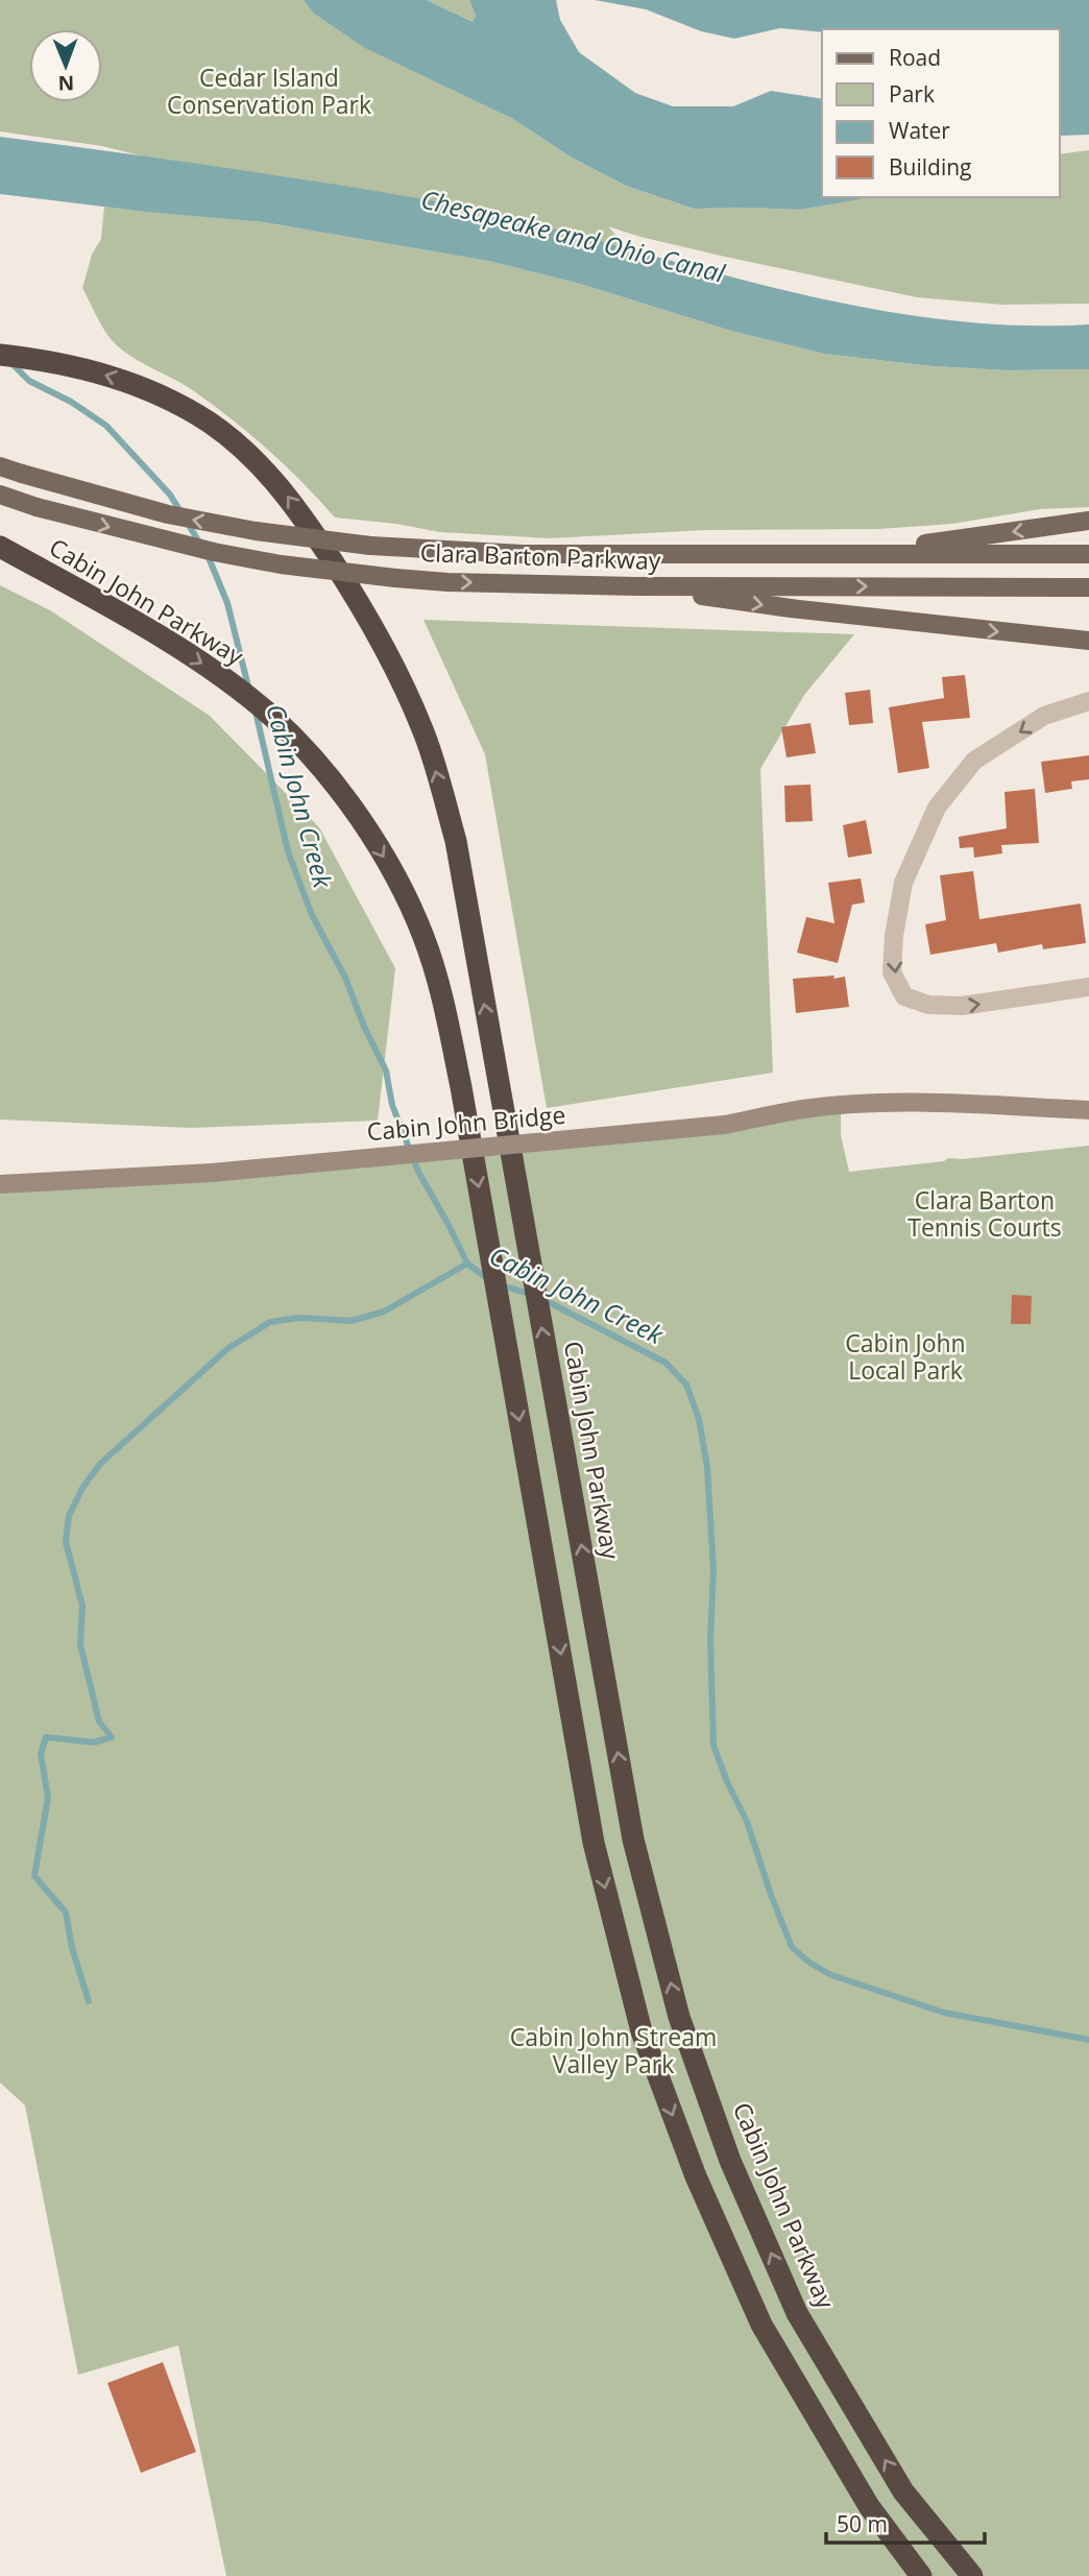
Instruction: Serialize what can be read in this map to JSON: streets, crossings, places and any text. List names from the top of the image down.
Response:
{
  "streets": {
    "highway": ["Cabin John Parkway"],
    "main road": ["Clara Barton Parkway", "Cabin John Bridge"]
  },
  "water": ["Chesapeake and Ohio Canal", "Cabin John Creek"],
  "parks": [
    "Cedar Island Conservation Park",
    "Clara Barton Tennis Courts",
    "Cabin John Local Park",
    "Cabin John Stream Valley Park"
  ],
  "legend": [
    "Road",
    "Park",
    "Water",
    "Building"
  ],
  "scale_bar": "50 m",
  "north": "bottom"
}
